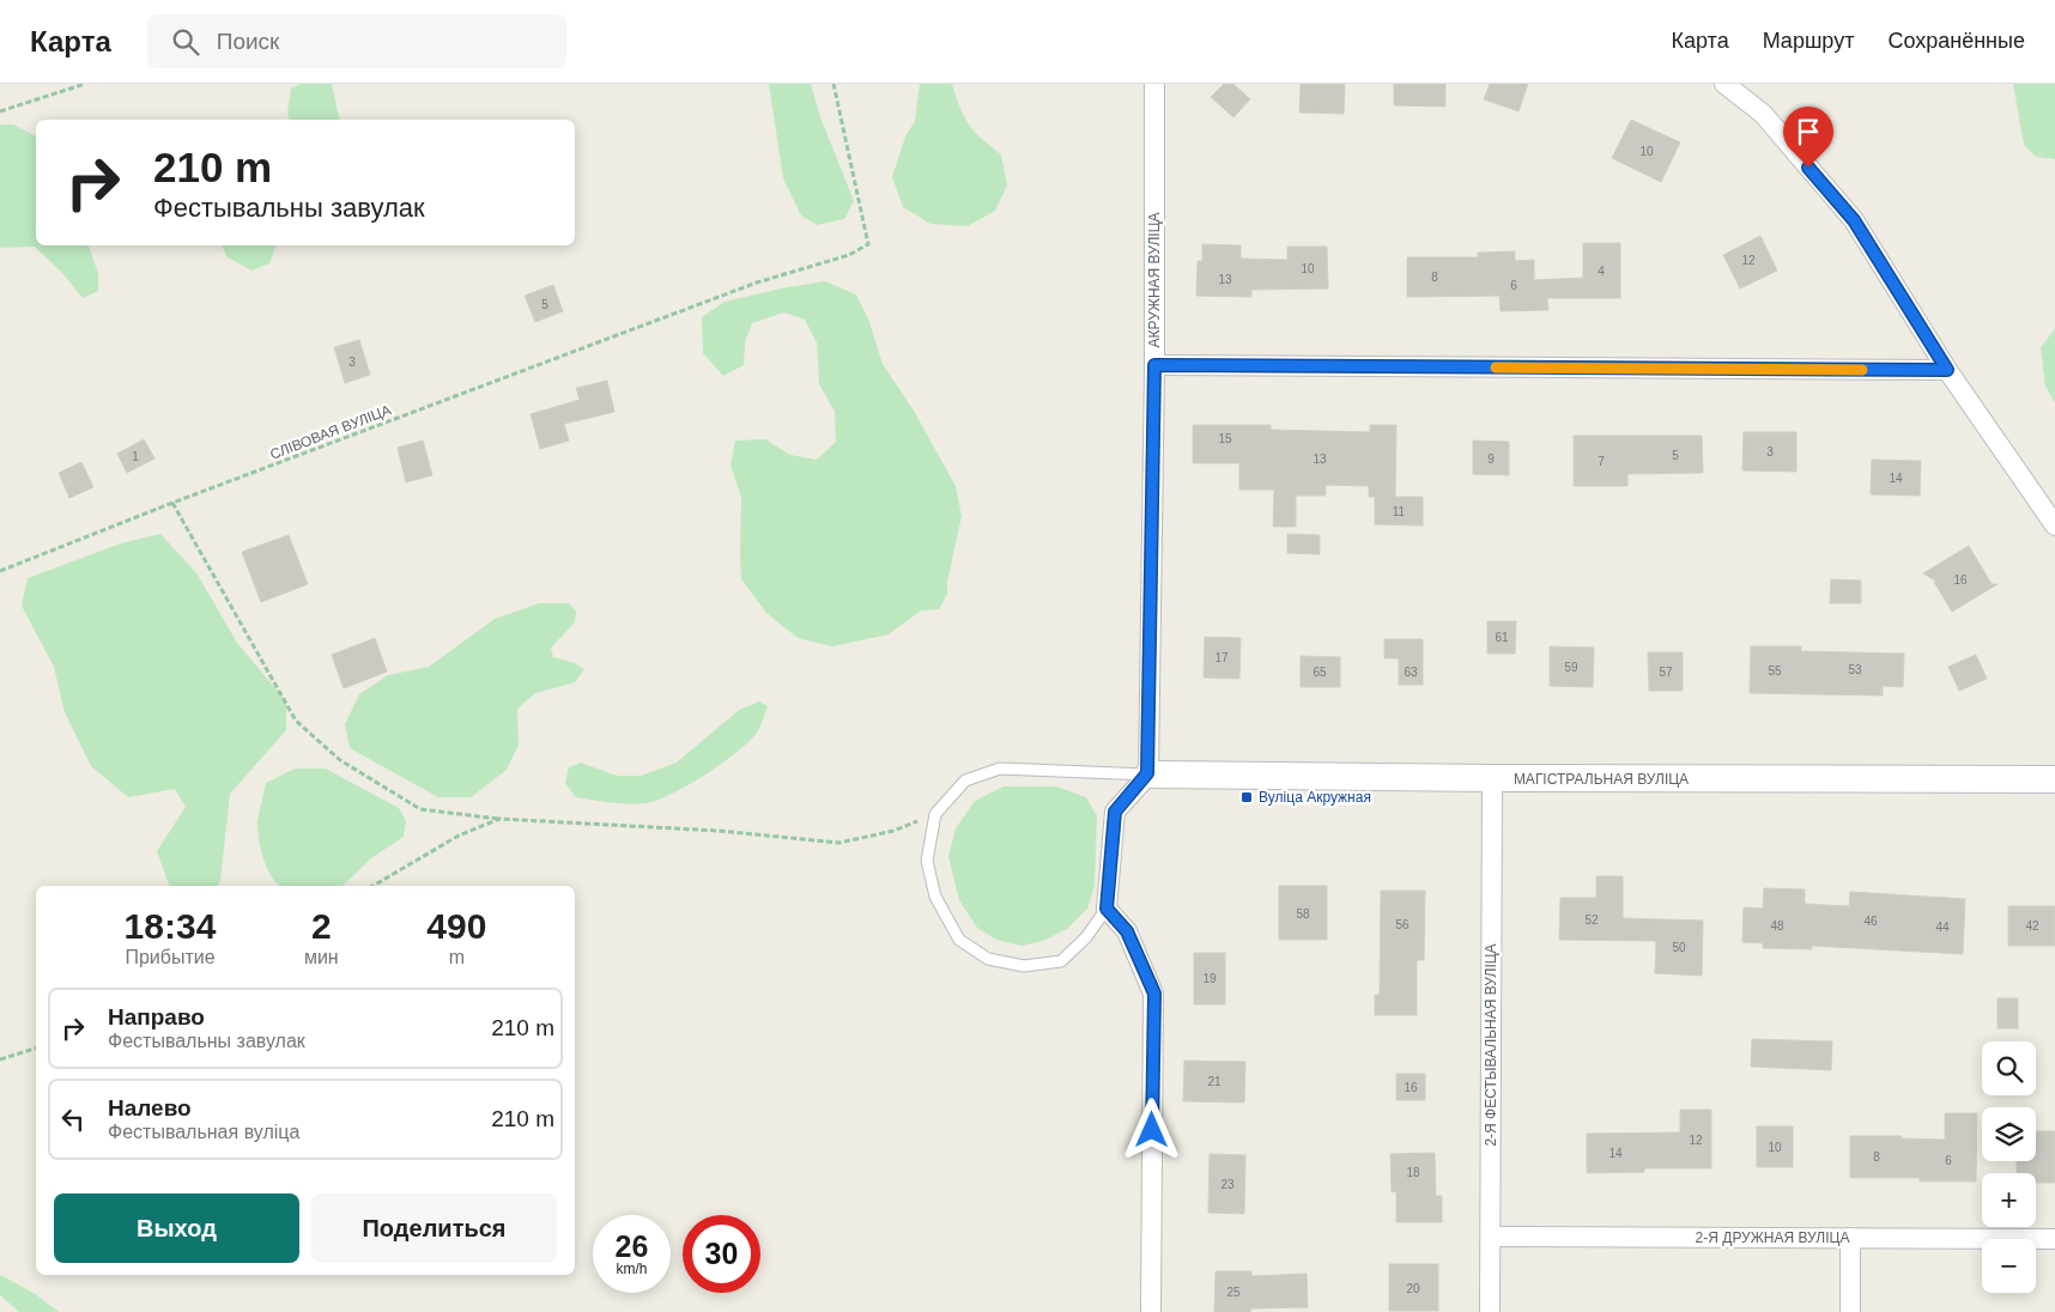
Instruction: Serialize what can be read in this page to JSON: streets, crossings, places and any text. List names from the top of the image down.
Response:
{
  "streets": {
    "street": [
      "АКРУЖНАЯ ВУЛІЦА",
      "МАГІСТРАЛЬНАЯ ВУЛІЦА",
      "2-Я ФЕСТЫВАЛЬНАЯ ВУЛІЦА",
      "2-Я ДРУЖНАЯ ВУЛІЦА"
    ],
    "path": ["СЛІВОВАЯ ВУЛІЦА"]
  },
  "crossings": [
    ["АКРУЖНАЯ ВУЛІЦА", "МАГІСТРАЛЬНАЯ ВУЛІЦА"],
    ["МАГІСТРАЛЬНАЯ ВУЛІЦА", "2-Я ФЕСТЫВАЛЬНАЯ ВУЛІЦА"],
    ["2-Я ФЕСТЫВАЛЬНАЯ ВУЛІЦА", "2-Я ДРУЖНАЯ ВУЛІЦА"]
  ],
  "places": {
    "transit": ["Вуліца Акружная"]
  },
  "house_numbers": [
    "10",
    "12",
    "10",
    "4",
    "8",
    "13",
    "6",
    "5",
    "3",
    "15",
    "3",
    "5",
    "1",
    "13",
    "9",
    "7",
    "14",
    "11",
    "16",
    "61",
    "17",
    "59",
    "53",
    "55",
    "65",
    "63",
    "57",
    "58",
    "52",
    "46",
    "56",
    "48",
    "42",
    "44",
    "50",
    "19",
    "21",
    "16",
    "12",
    "10",
    "14",
    "8",
    "6",
    "18",
    "23",
    "20",
    "25"
  ],
  "page": {
    "header": "Карта",
    "search": "Поиск",
    "nav": ["Карта", "Маршрут", "Сохранённые"],
    "turn": ["210 m", "Фестывальны завулак"],
    "eta": [
      "18:34",
      "Прибытие",
      "2",
      "мин",
      "490",
      "m"
    ],
    "list": [
      {
        "name": "Направо",
        "note": "Фестывальны завулак",
        "value": "210 m"
      },
      {
        "name": "Налево",
        "note": "Фестывальная вуліца",
        "value": "210 m"
      }
    ],
    "map_buttons": ["+", "−"],
    "buttons": ["Выход", "Поделиться"],
    "speed": "26 km/h",
    "limit": "30"
  }
}
